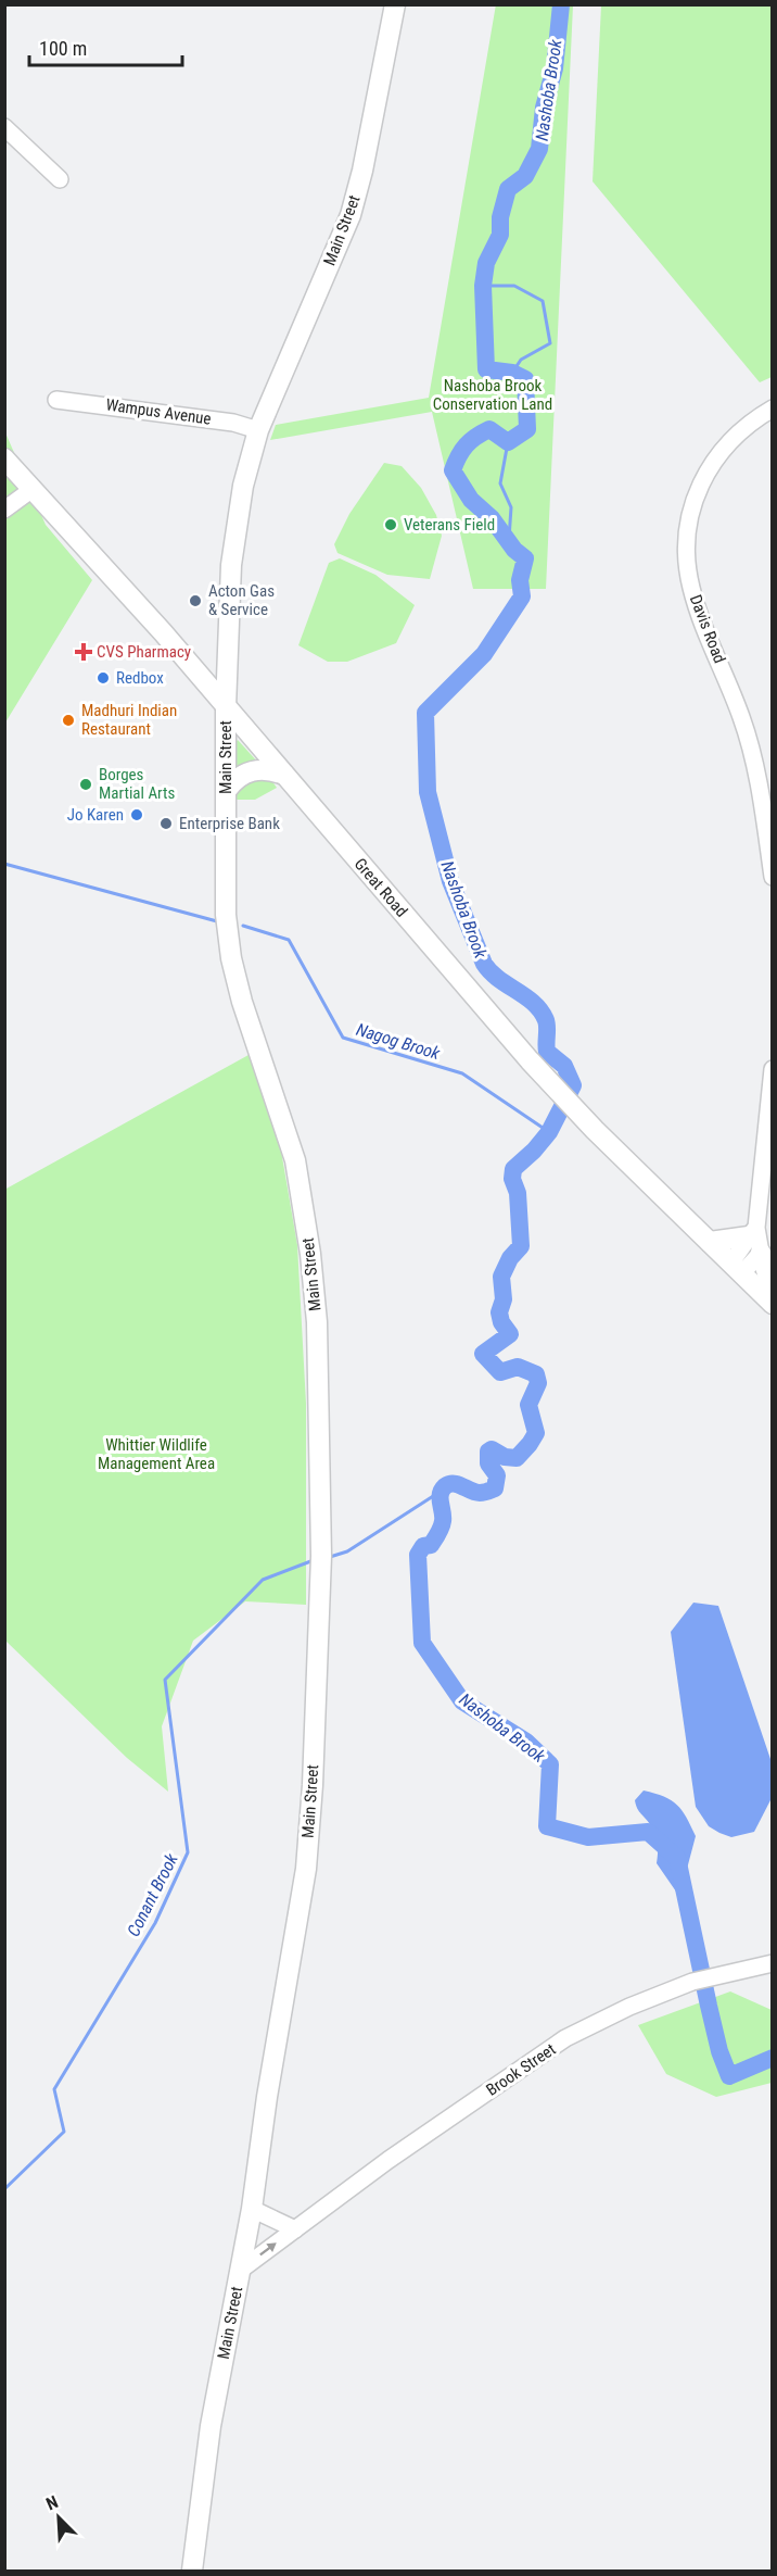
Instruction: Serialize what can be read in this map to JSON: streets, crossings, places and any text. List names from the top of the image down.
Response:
{
  "streets": {
    "main road": ["Main Street", "Great Road"],
    "street": ["Wampus Avenue", "Davis Road", "Brook Street"]
  },
  "crossings": [
    ["Main Street", "Wampus Avenue"],
    ["Main Street", "Great Road"],
    ["Main Street", "Brook Street"]
  ],
  "water": ["Nashoba Brook", "Nagog Brook", "Conant Brook"],
  "parks": ["Nashoba Brook Conservation Land", "Whittier Wildlife Management Area"],
  "places": {
    "other": [
      "Veterans Field",
      "Acton Gas & Service",
      "Redbox",
      "Madhuri Indian Restaurant",
      "Borges Martial Arts",
      "Jo Karen",
      "Enterprise Bank"
    ],
    "health": ["CVS Pharmacy"]
  },
  "scale_bar": "100 m",
  "north": "top left"
}
